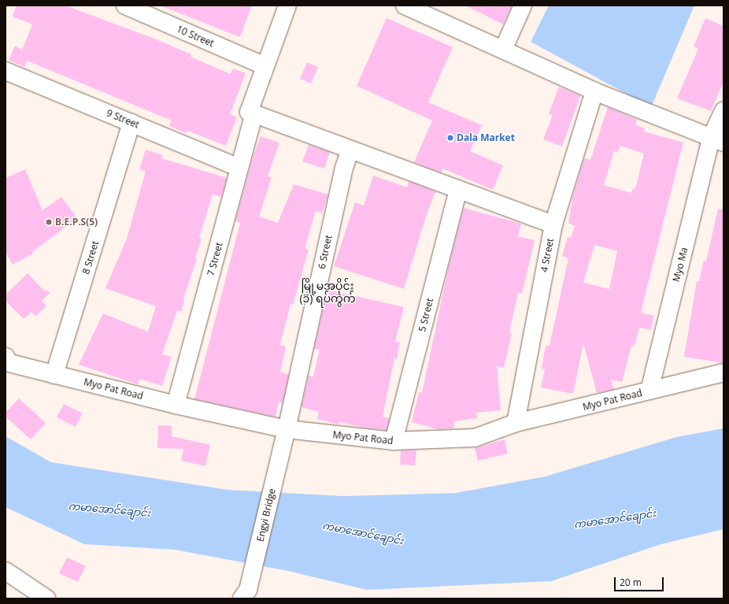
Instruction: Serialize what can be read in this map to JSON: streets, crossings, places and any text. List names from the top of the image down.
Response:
{
  "streets": {
    "street": [
      "10 Street",
      "9 Street",
      "6 Street",
      "4 Street",
      "8 Street",
      "7 Street",
      "Myo Ma",
      "5 Street",
      "Myo Pat Road",
      "Engyi Bridge"
    ]
  },
  "crossings": [
    ["9 Street", "8 Street"],
    ["9 Street", "7 Street"],
    ["6 Street", "Myo Pat Road"],
    ["6 Street", "Engyi Bridge"],
    ["4 Street", "Myo Pat Road"],
    ["8 Street", "Myo Pat Road"],
    ["7 Street", "Myo Pat Road"],
    ["Myo Ma", "Myo Pat Road"],
    ["5 Street", "Myo Pat Road"],
    ["Myo Pat Road", "Engyi Bridge"]
  ],
  "districts": ["မြို့မအပိုင်း (၁) ရပ်ကွက်"],
  "water": ["ကမာအောင်ချောင်း"],
  "places": ["Dala Market", "B.E.P.S(5)"],
  "scale_bar": "20 m"
}
